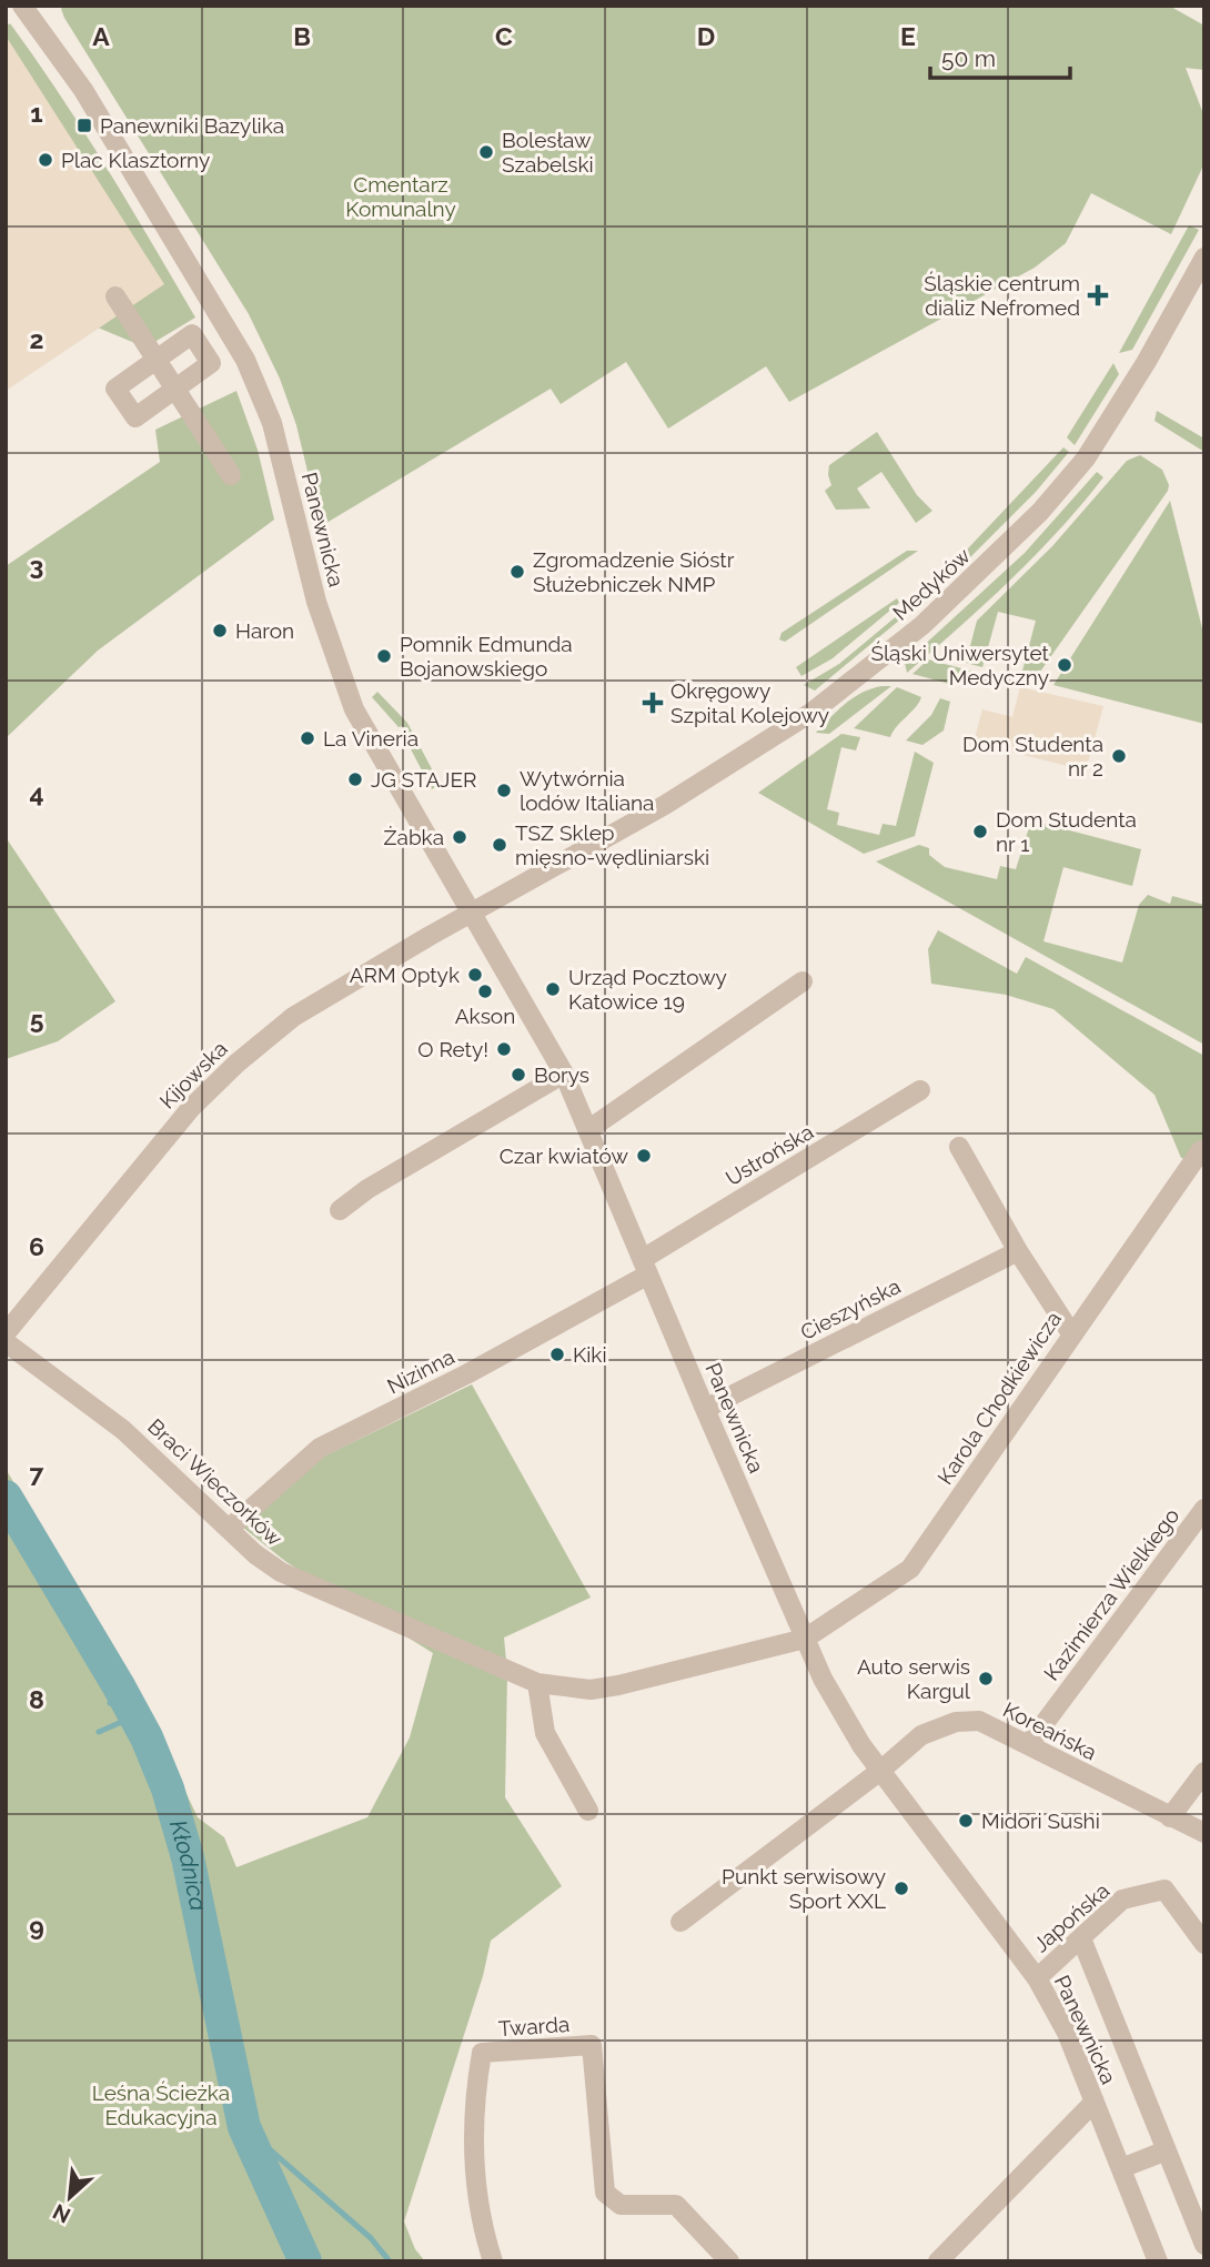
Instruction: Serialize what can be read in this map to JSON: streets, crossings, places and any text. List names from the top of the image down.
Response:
{
  "streets": {
    "street": [
      "Panewnicka",
      "Medyków",
      "Kijowska",
      "Ustrońska",
      "Cieszyńska",
      "Nizinna",
      "Karola Chodkiewicza",
      "Braci Wieczorków",
      "Kazimierza Wielkiego",
      "Koreańska",
      "Japońska",
      "Twarda"
    ]
  },
  "crossings": [
    ["Panewnicka", "Medyków"],
    ["Panewnicka", "Kijowska"],
    ["Panewnicka", "Ustrońska"],
    ["Panewnicka", "Cieszyńska"],
    ["Panewnicka", "Nizinna"],
    ["Panewnicka", "Karola Chodkiewicza"],
    ["Panewnicka", "Braci Wieczorków"],
    ["Panewnicka", "Koreańska"],
    ["Panewnicka", "Japońska"],
    ["Medyków", "Kijowska"],
    ["Ustrońska", "Nizinna"],
    ["Nizinna", "Braci Wieczorków"],
    ["Karola Chodkiewicza", "Braci Wieczorków"],
    ["Kazimierza Wielkiego", "Koreańska"]
  ],
  "water": ["Kłodnica"],
  "parks": ["Cmentarz Komunalny", "Leśna Ścieżka Edukacyjna"],
  "places": {
    "transit": ["Panewniki Bazylika"],
    "other": [
      "Bolesław Szabelski",
      "Plac Klasztorny",
      "Zgromadzenie Sióstr Służebniczek NMP",
      "Haron",
      "Pomnik Edmunda Bojanowskiego",
      "Śląski Uniwersytet Medyczny",
      "La Vineria",
      "Dom Studenta nr 2",
      "JG STAJER",
      "Wytwórnia lodów Italiana",
      "Dom Studenta nr 1",
      "Żabka",
      "TSZ Sklep mięsno-wędliniarski",
      "ARM Optyk",
      "Urząd Pocztowy Katowice 19",
      "Akson",
      "O Rety!",
      "Borys",
      "Czar kwiatów",
      "Kiki",
      "Auto serwis Kargul",
      "Midori Sushi",
      "Punkt serwisowy Sport XXL"
    ],
    "health": ["Śląskie centrum dializ Nefromed", "Okręgowy Szpital Kolejowy"]
  },
  "scale_bar": "50 m",
  "north": "bottom left",
  "grid": {
    "columns": [
      "A",
      "B",
      "C",
      "D",
      "E"
    ],
    "rows": [
      "1",
      "2",
      "3",
      "4",
      "5",
      "6",
      "7",
      "8",
      "9"
    ]
  }
}
